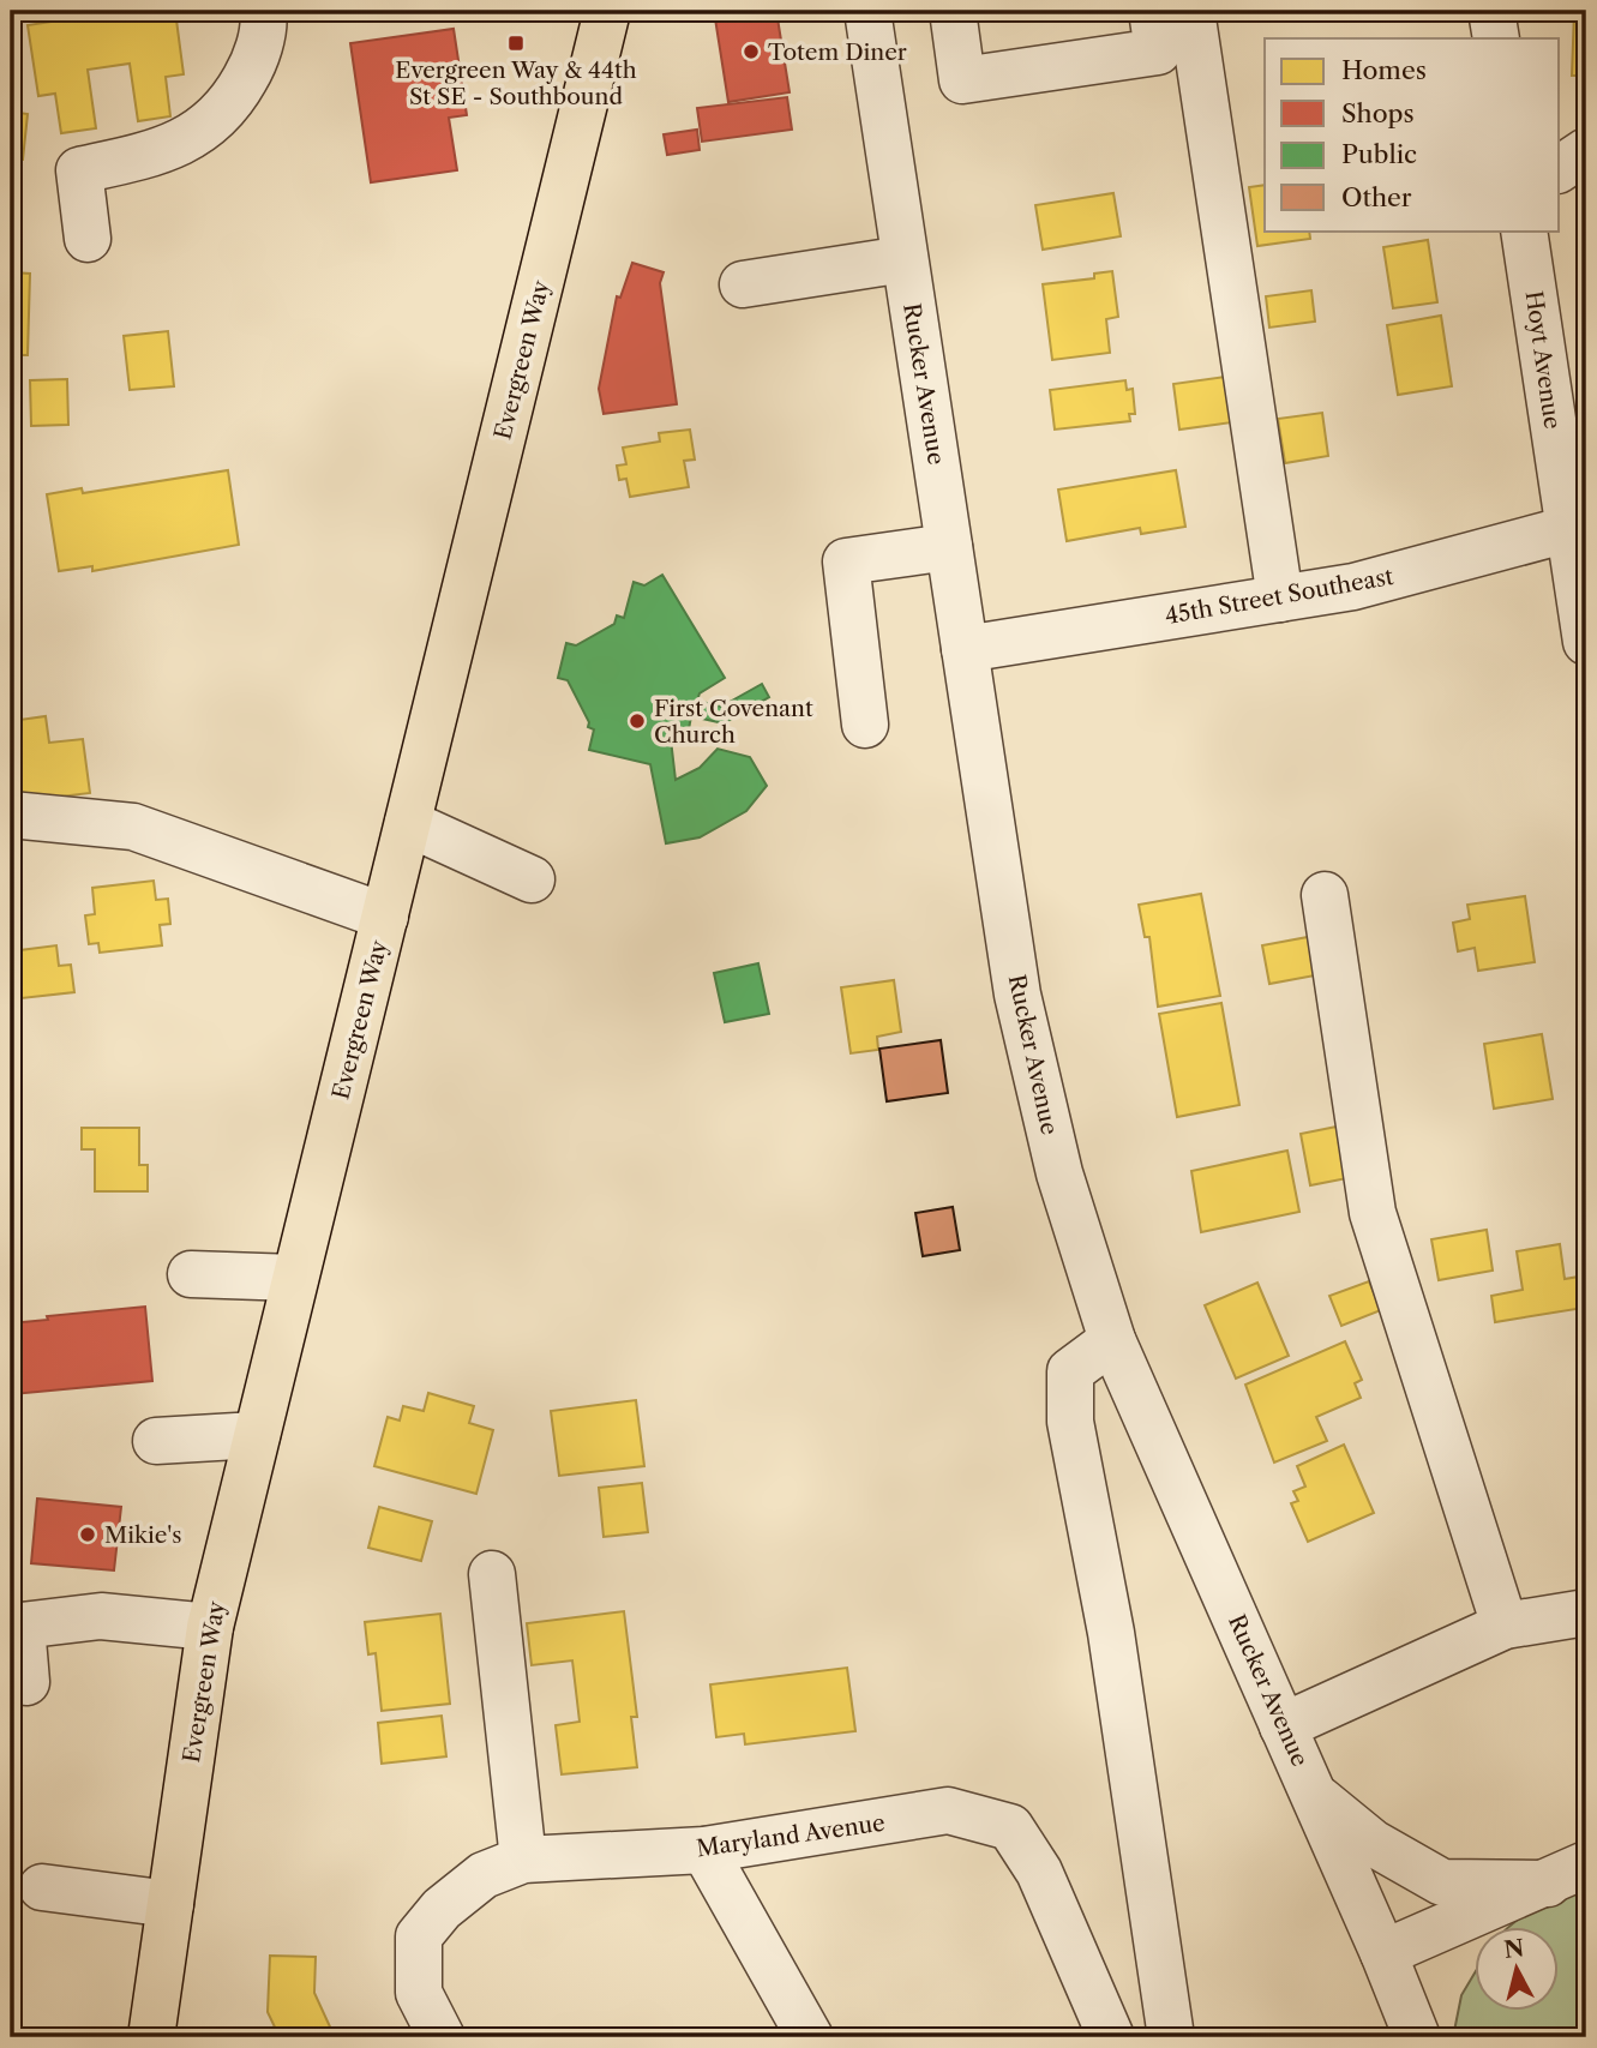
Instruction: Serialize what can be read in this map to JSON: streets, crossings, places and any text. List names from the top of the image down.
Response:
{
  "streets": {
    "main road": ["Evergreen Way"],
    "street": [
      "Hoyt Avenue",
      "Rucker Avenue",
      "45th Street Southeast",
      "Maryland Avenue"
    ]
  },
  "crossings": [
    ["Hoyt Avenue", "45th Street Southeast"],
    ["Rucker Avenue", "45th Street Southeast"]
  ],
  "places": {
    "transit": ["Evergreen Way & 44th St SE - Southbound"],
    "other": ["Totem Diner", "First Covenant Church", "Mikie's"]
  },
  "legend": [
    "Homes",
    "Shops",
    "Public",
    "Other"
  ],
  "north": "top"
}
